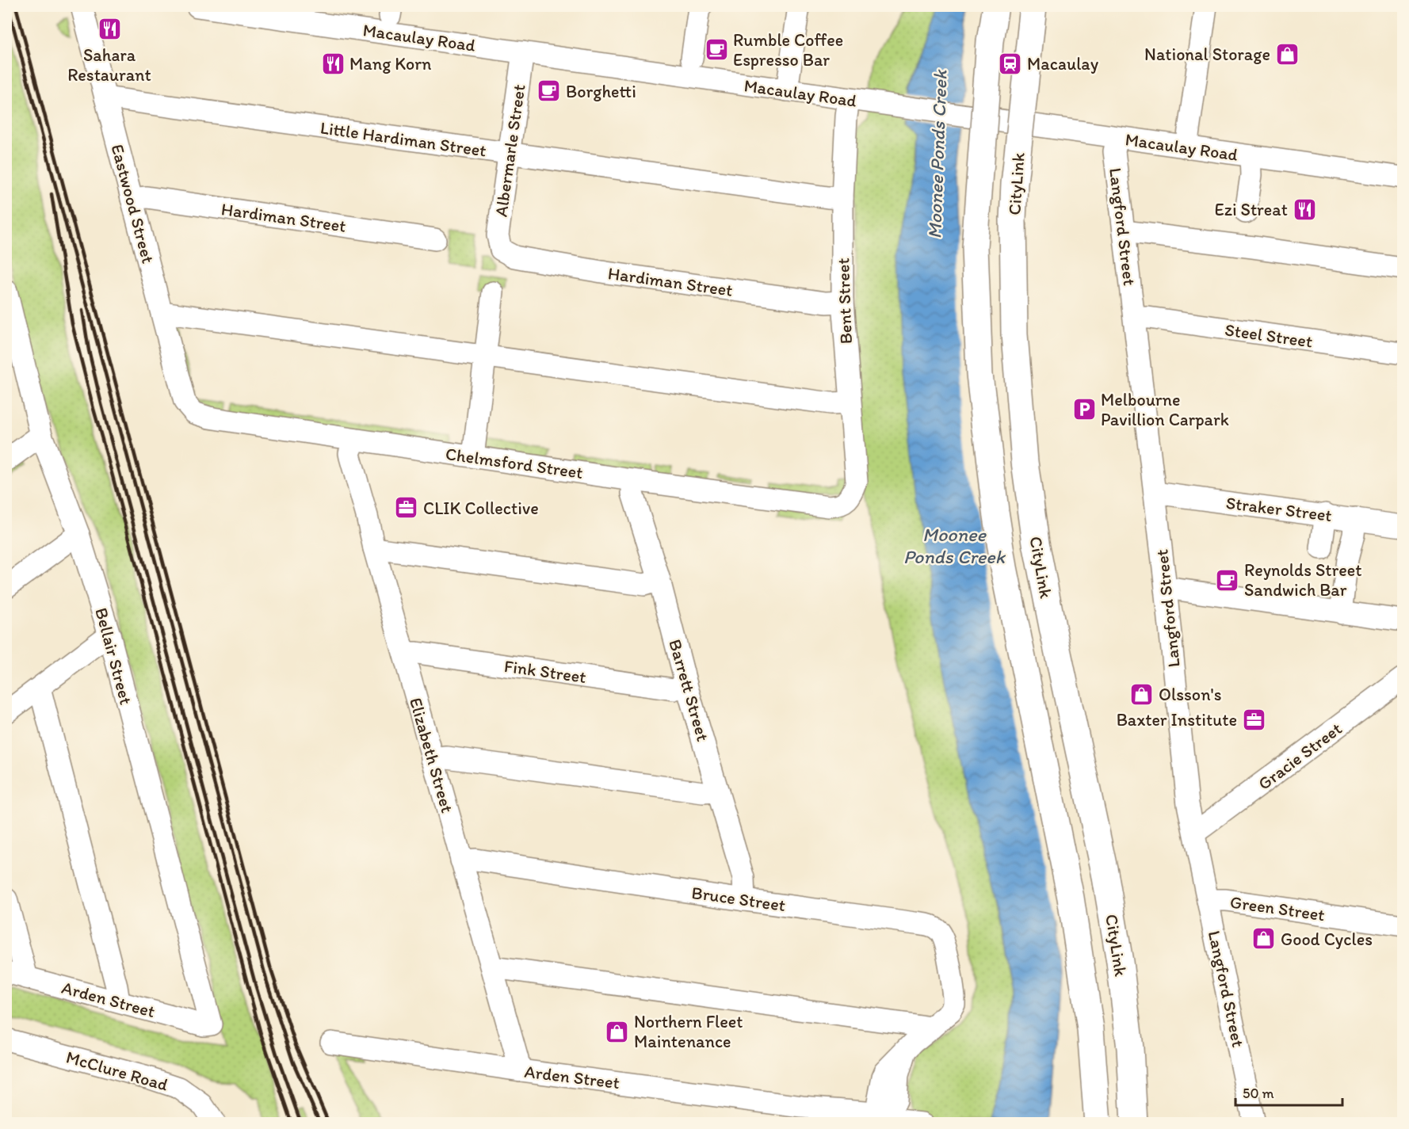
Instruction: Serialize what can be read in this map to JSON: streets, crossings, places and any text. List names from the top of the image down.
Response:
{
  "streets": {
    "highway": ["CityLink"],
    "street": [
      "Macaulay Road",
      "Little Hardiman Street",
      "Albermarle Street",
      "Eastwood Street",
      "Hardiman Street",
      "Langford Street",
      "Bent Street",
      "Steel Street",
      "Chelmsford Street",
      "Straker Street",
      "Bellair Street",
      "Fink Street",
      "Barrett Street",
      "Elizabeth Street",
      "Gracie Street",
      "Bruce Street",
      "Green Street",
      "Arden Street",
      "McClure Road"
    ]
  },
  "crossings": [
    ["Macaulay Road", "Albermarle Street"],
    ["Macaulay Road", "Langford Street"],
    ["Macaulay Road", "Bent Street"],
    ["Little Hardiman Street", "Albermarle Street"],
    ["Little Hardiman Street", "Eastwood Street"],
    ["Little Hardiman Street", "Bent Street"],
    ["Albermarle Street", "Hardiman Street"],
    ["Eastwood Street", "Hardiman Street"],
    ["Eastwood Street", "Chelmsford Street"],
    ["Hardiman Street", "Bent Street"],
    ["Langford Street", "Steel Street"],
    ["Langford Street", "Straker Street"],
    ["Langford Street", "Gracie Street"],
    ["Langford Street", "Green Street"],
    ["Bent Street", "Chelmsford Street"],
    ["Chelmsford Street", "Barrett Street"],
    ["Chelmsford Street", "Elizabeth Street"],
    ["Bellair Street", "Arden Street"],
    ["Fink Street", "Barrett Street"],
    ["Fink Street", "Elizabeth Street"],
    ["Barrett Street", "Bruce Street"],
    ["Elizabeth Street", "Bruce Street"],
    ["Elizabeth Street", "Arden Street"]
  ],
  "water": ["Moonee Ponds Creek"],
  "places": {
    "restaurant": ["Sahara Restaurant", "Mang Korn", "Ezi Streat"],
    "cafe": ["Rumble Coffee Espresso Bar", "Borghetti", "Reynolds Street Sandwich Bar"],
    "shop": [
      "National Storage",
      "Olsson's",
      "Good Cycles",
      "Northern Fleet Maintenance"
    ],
    "station": ["Macaulay"],
    "parking": ["Melbourne Pavillion Carpark"],
    "office": ["CLIK Collective", "Baxter Institute"]
  },
  "scale_bar": "50 m"
}
